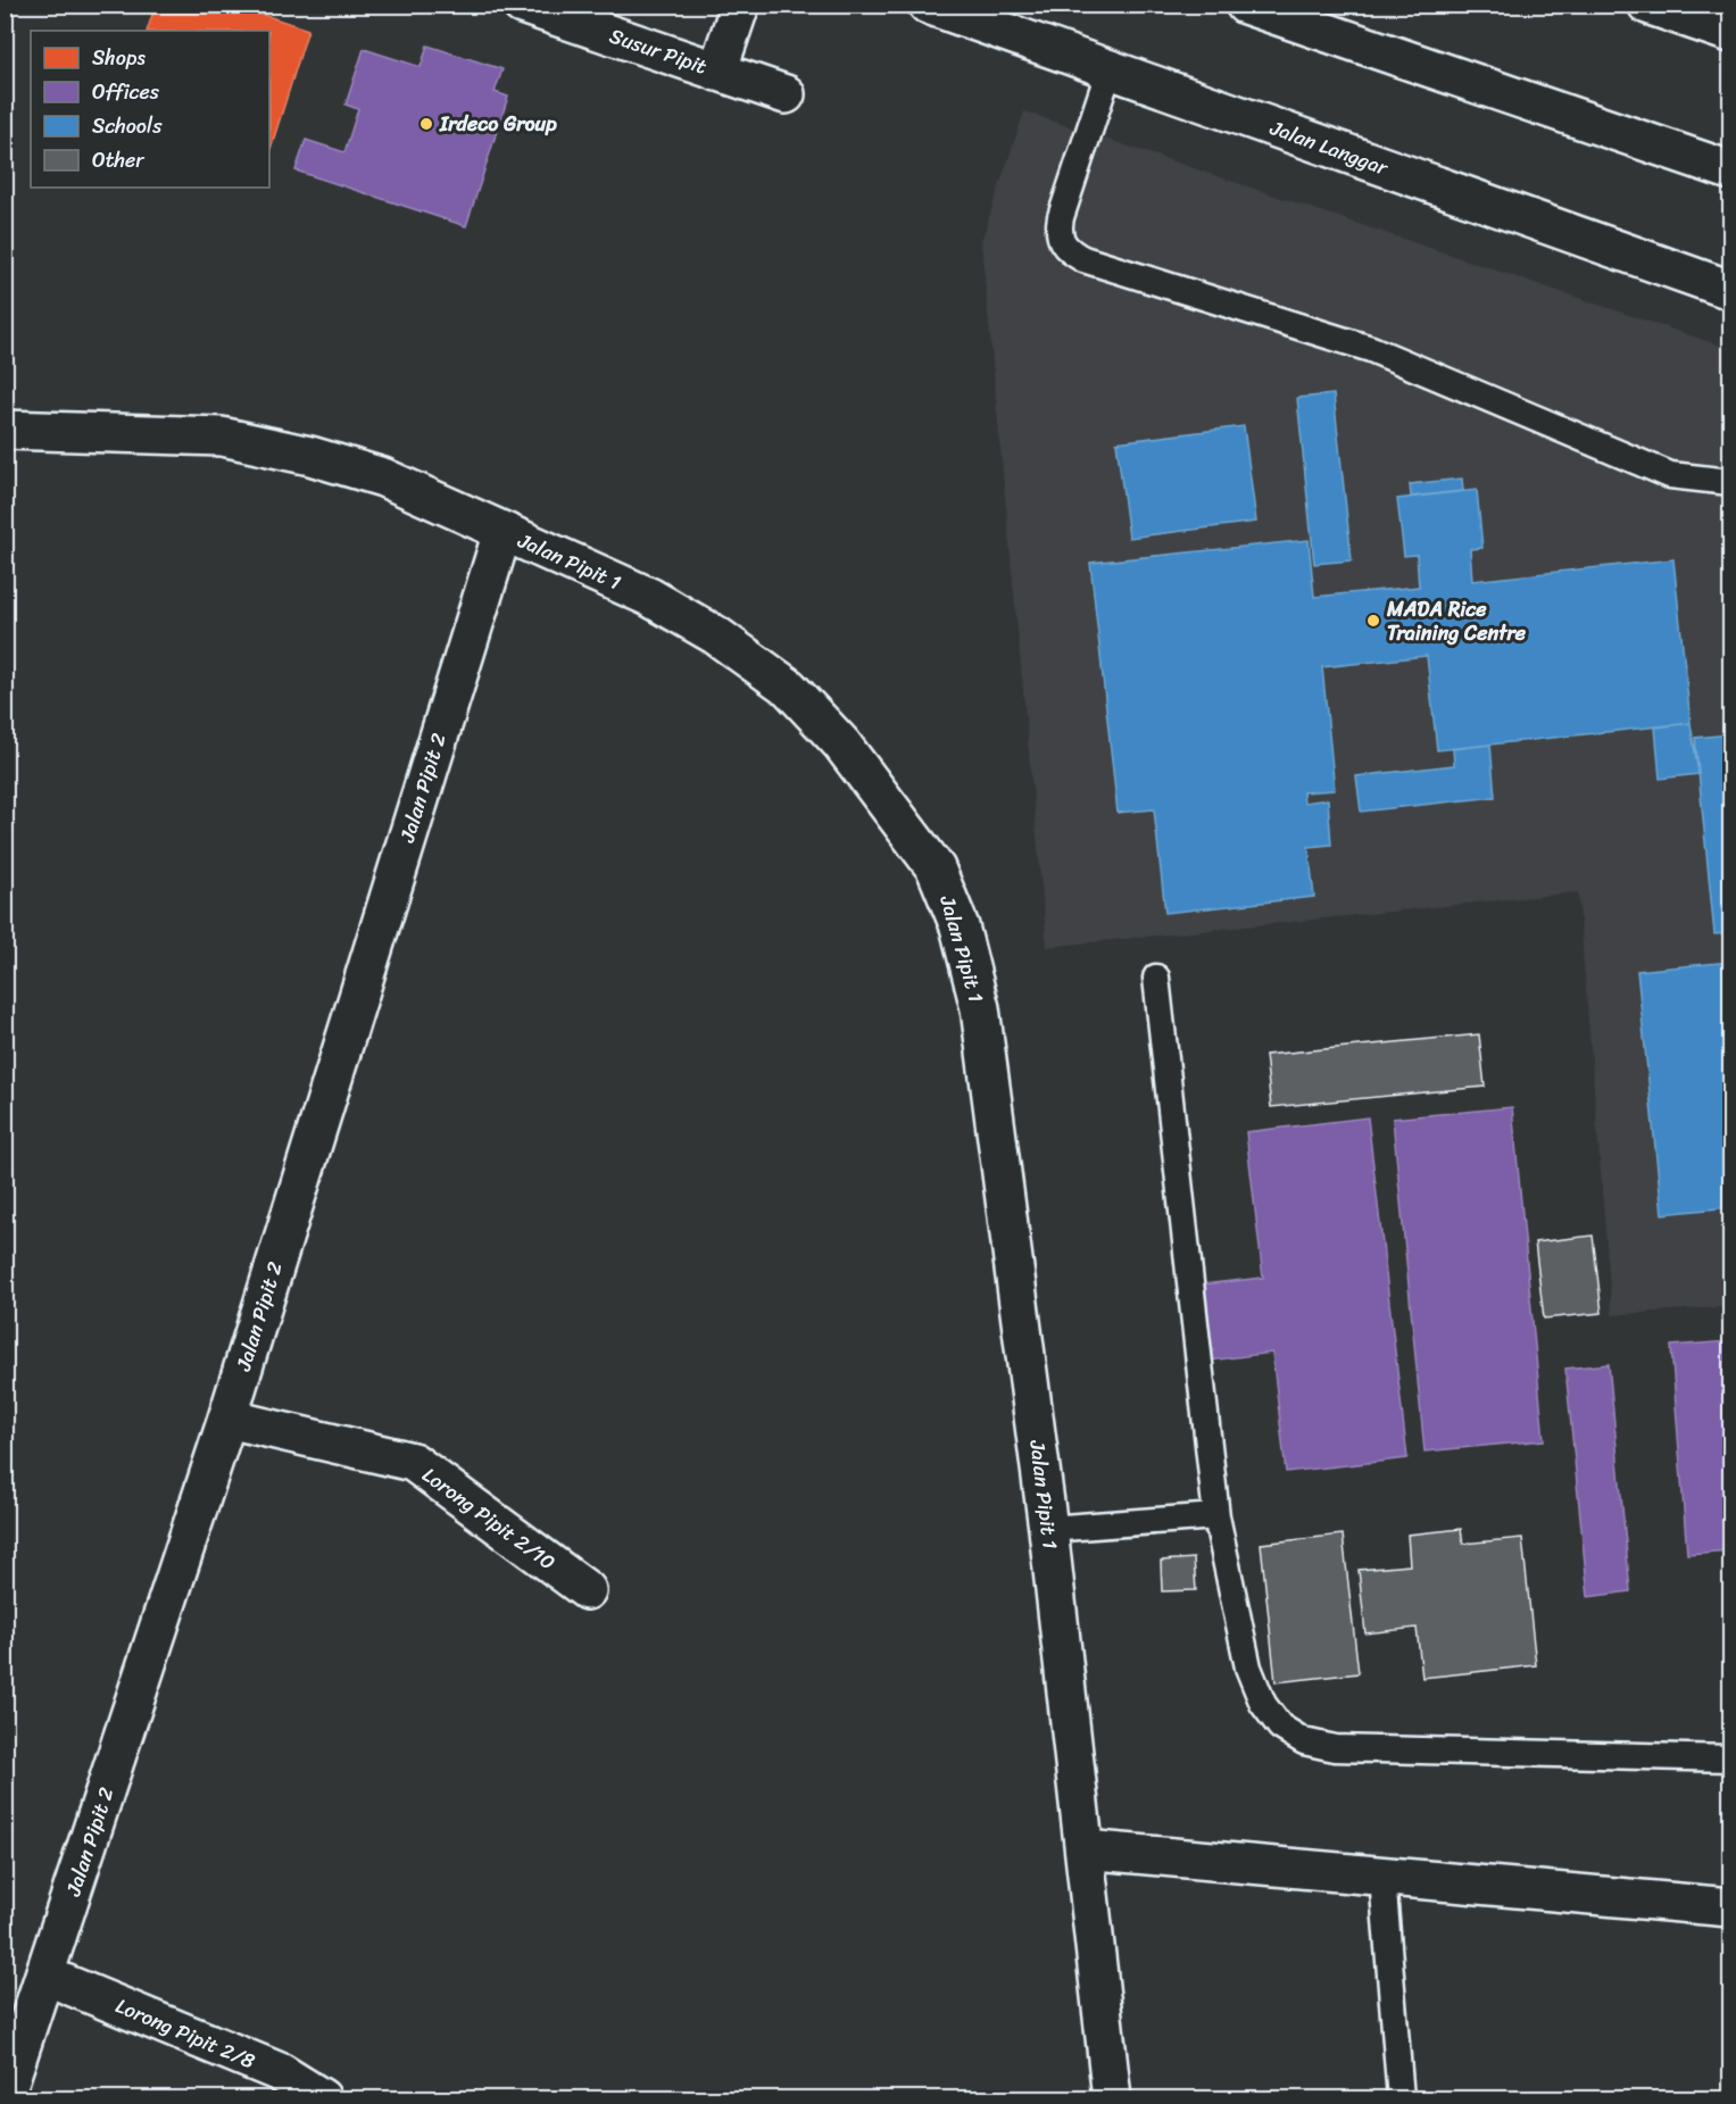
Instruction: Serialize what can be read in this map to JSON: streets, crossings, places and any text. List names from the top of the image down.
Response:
{
  "streets": {
    "street": [
      "Susur Pipit",
      "Jalan Langgar",
      "Jalan Pipit 1",
      "Jalan Pipit 2",
      "Lorong Pipit 2/10",
      "Lorong Pipit 2/8"
    ]
  },
  "crossings": [
    ["Jalan Pipit 1", "Jalan Pipit 2"],
    ["Jalan Pipit 2", "Lorong Pipit 2/10"],
    ["Jalan Pipit 2", "Lorong Pipit 2/8"]
  ],
  "places": ["Irdeco Group", "MADA Rice Training Centre"],
  "legend": [
    "Shops",
    "Offices",
    "Schools",
    "Other"
  ]
}
